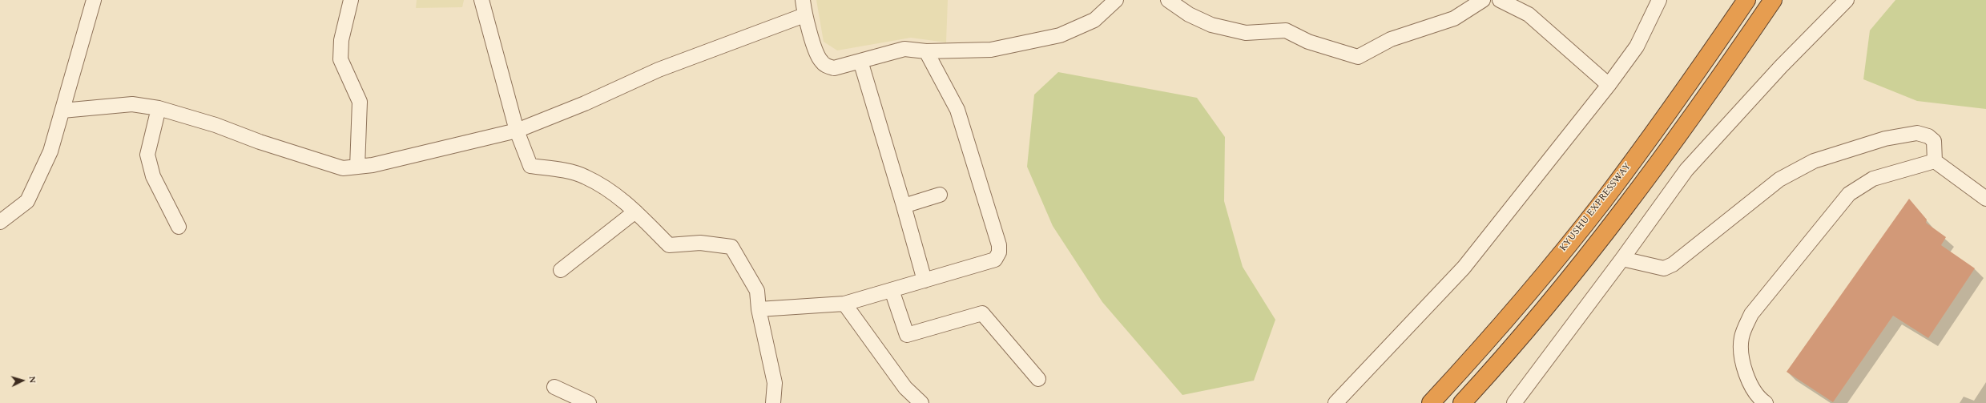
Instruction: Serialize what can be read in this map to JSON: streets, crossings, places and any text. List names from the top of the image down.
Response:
{
  "streets": {
    "highway": ["KYUSHU EXPRESSWAY"]
  },
  "north": "right"
}
